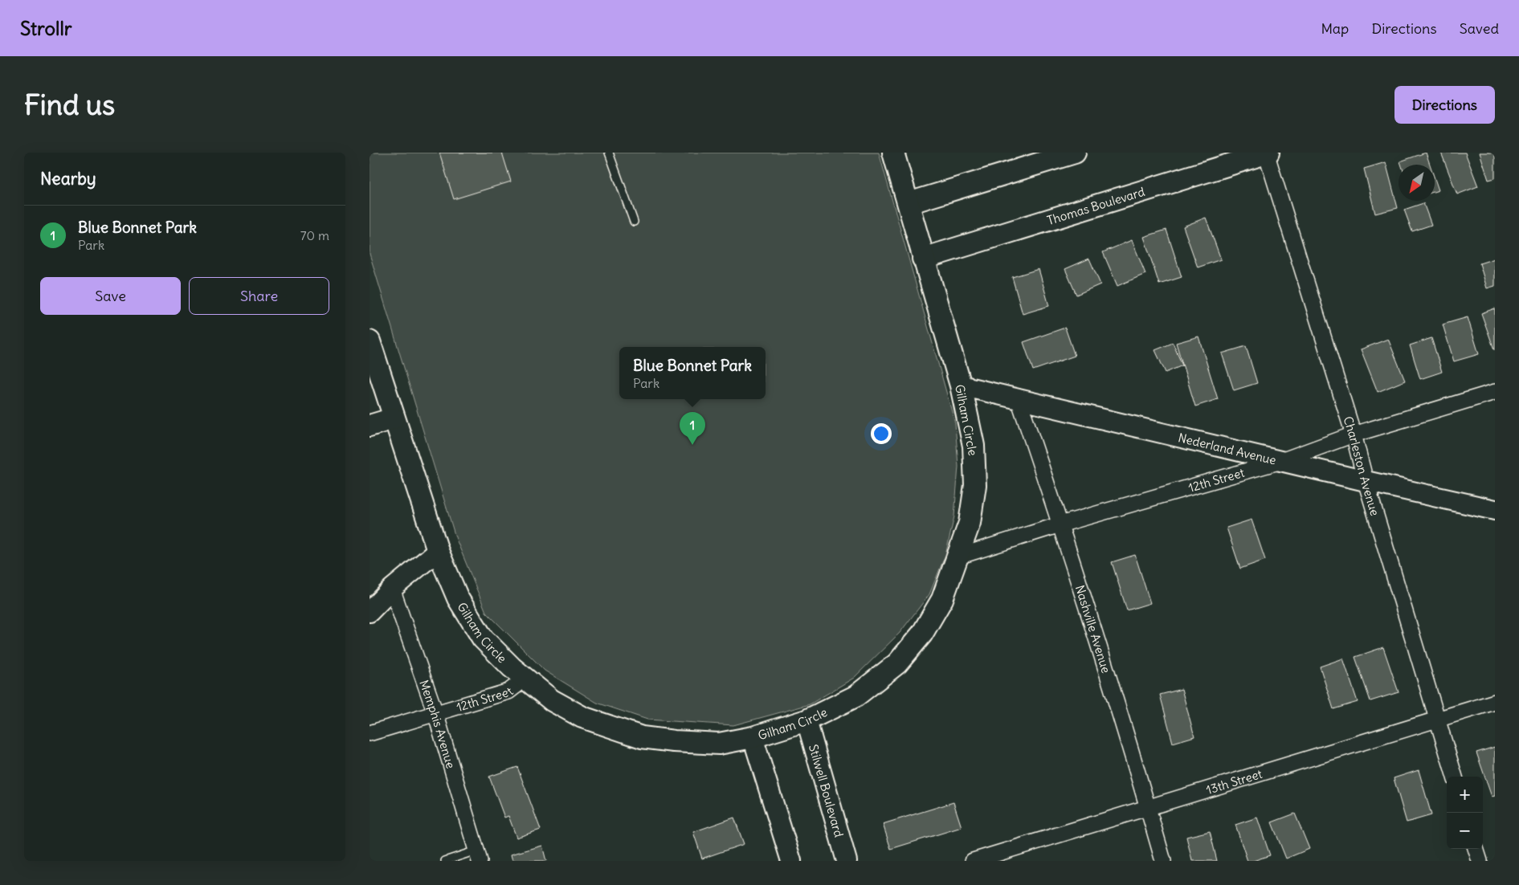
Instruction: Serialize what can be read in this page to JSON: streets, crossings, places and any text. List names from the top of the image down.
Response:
{
  "streets": {
    "main road": ["Thomas Boulevard", "Gilham Circle"],
    "street": [
      "Nederland Avenue",
      "Charleston Avenue",
      "12th Street",
      "Nashville Avenue",
      "Memphis Avenue",
      "13th Street",
      "Stilwell Boulevard"
    ]
  },
  "crossings": [
    ["Thomas Boulevard", "Gilham Circle"],
    ["Thomas Boulevard", "Charleston Avenue"],
    ["Gilham Circle", "Nederland Avenue"],
    ["Gilham Circle", "12th Street"],
    ["Gilham Circle", "Stilwell Boulevard"],
    ["Nederland Avenue", "Charleston Avenue"],
    ["Nederland Avenue", "12th Street"],
    ["Nederland Avenue", "Nashville Avenue"],
    ["Charleston Avenue", "12th Street"],
    ["Charleston Avenue", "13th Street"],
    ["12th Street", "Nashville Avenue"],
    ["12th Street", "Memphis Avenue"],
    ["Nashville Avenue", "13th Street"]
  ],
  "north": "bottom left",
  "page": {
    "header": "Strollr",
    "nav": ["Map", "Directions", "Saved"],
    "buttons": [
      "Directions",
      ["Save", "Share"]
    ],
    "title": "Find us",
    "heading": "Nearby",
    "list": [
      {
        "mark": "1",
        "name": "Blue Bonnet Park",
        "note": "Park",
        "value": "70 m"
      }
    ],
    "popup": ["Blue Bonnet Park", "Park"],
    "pins": "1",
    "map_buttons": ["+", "−"]
  }
}
